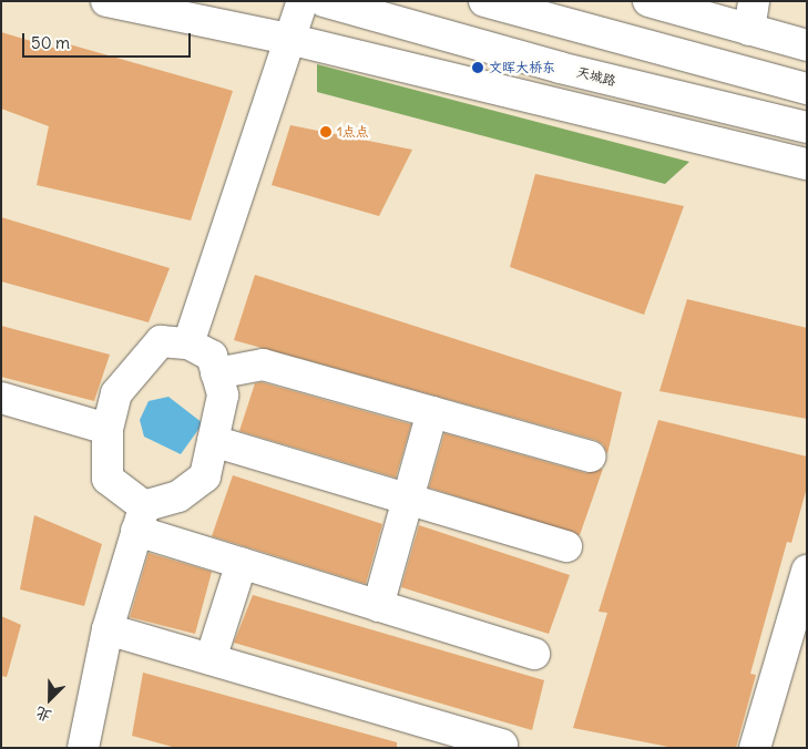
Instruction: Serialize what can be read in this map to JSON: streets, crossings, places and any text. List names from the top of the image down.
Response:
{
  "streets": {
    "street": ["天城路"]
  },
  "places": ["文晖大桥东", "1点点"],
  "scale_bar": "50 m",
  "north": "bottom left"
}
